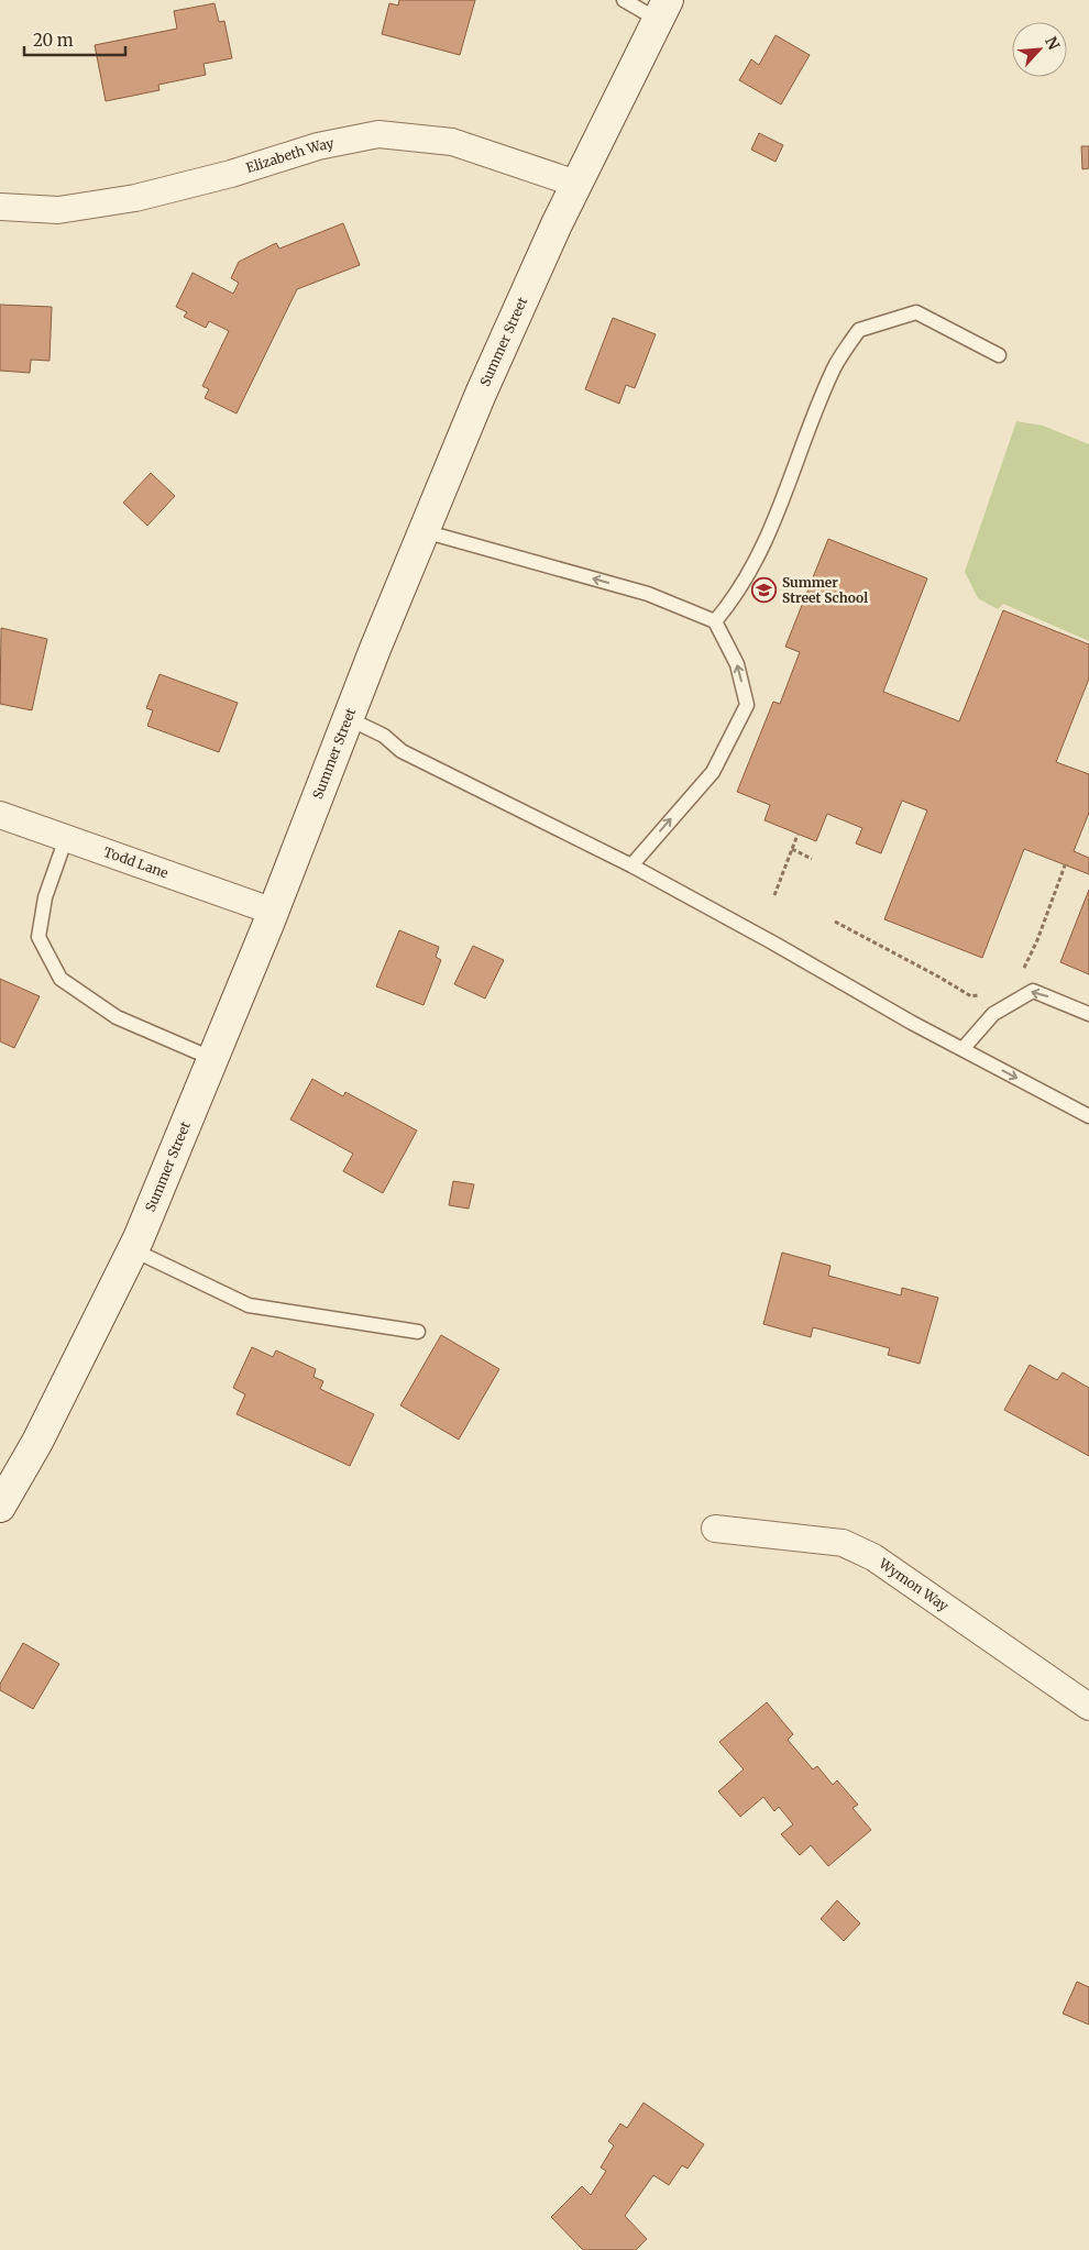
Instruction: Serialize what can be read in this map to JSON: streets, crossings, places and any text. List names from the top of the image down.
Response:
{
  "streets": {
    "main road": ["Summer Street"],
    "street": ["Elizabeth Way", "Todd Lane", "Wymon Way"]
  },
  "crossings": [
    ["Elizabeth Way", "Summer Street"],
    ["Summer Street", "Todd Lane"]
  ],
  "places": {
    "school or university": ["Summer Street School"]
  },
  "scale_bar": "20 m",
  "north": "top right"
}
